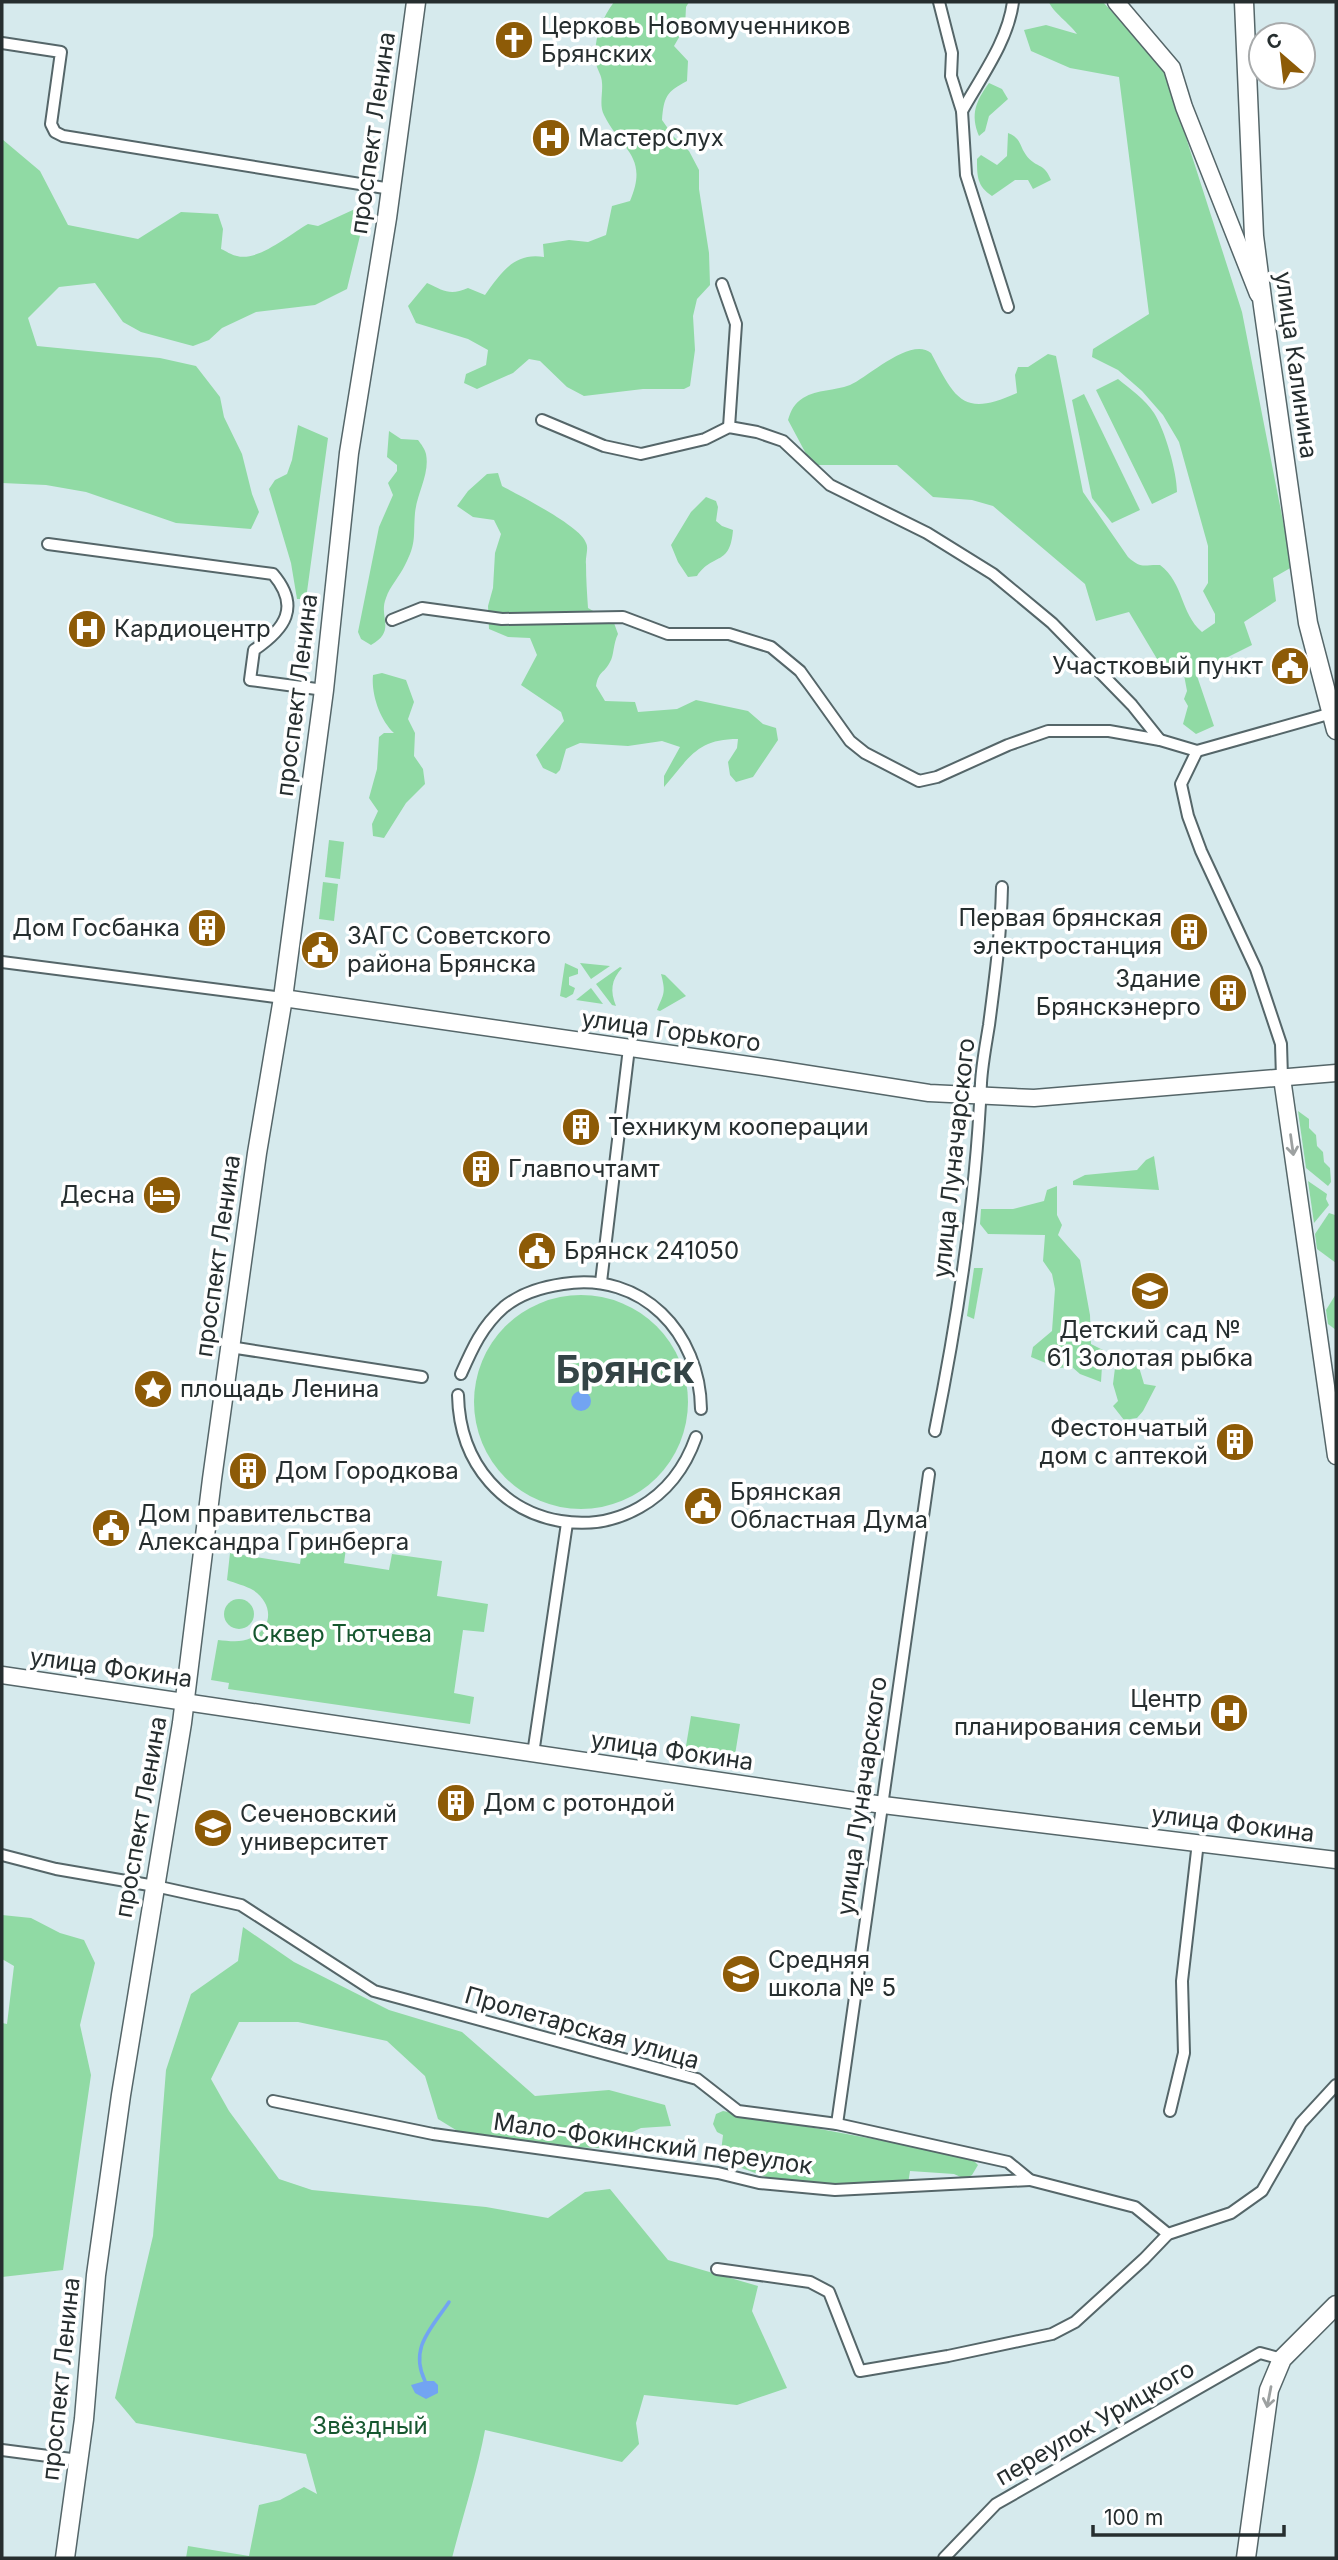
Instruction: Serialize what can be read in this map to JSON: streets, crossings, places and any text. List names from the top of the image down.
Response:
{
  "streets": {
    "main road": ["проспект Ленина", "улица Калинина"],
    "street": [
      "улица Горького",
      "улица Луначарского",
      "улица Фокина",
      "Пролетарская улица",
      "Мало-Фокинский переулок",
      "переулок Урицкого"
    ]
  },
  "crossings": [
    ["проспект Ленина", "улица Горького"],
    ["проспект Ленина", "улица Фокина"],
    ["проспект Ленина", "Пролетарская улица"],
    ["улица Горького", "улица Луначарского"],
    ["улица Луначарского", "улица Фокина"],
    ["улица Луначарского", "Пролетарская улица"],
    ["Пролетарская улица", "Мало-Фокинский переулок"]
  ],
  "districts": ["Брянск"],
  "parks": ["Сквер Тютчева", "Звёздный"],
  "places": {
    "church": ["Церковь Новомученников Брянских"],
    "hospital": ["МастерСлух", "Кардиоцентр", "Центр планирования семьи"],
    "public building": [
      "Участковый пункт",
      "ЗАГС Советского района Брянска",
      "Брянск 241050",
      "Брянская Областная Дума",
      "Дом правительства Александра Гринберга"
    ],
    "building": [
      "Дом Госбанка",
      "Первая брянская электростанция",
      "Здание Брянскэнерго",
      "Техникум кооперации",
      "Главпочтамт",
      "Фестончатый дом с аптекой",
      "Дом Городкова",
      "Дом с ротондой"
    ],
    "hotel": ["Десна"],
    "school or university": ["Детский сад № 61 Золотая рыбка", "Сеченовский университет", "Средняя школа № 5"],
    "place": ["площадь Ленина"]
  },
  "scale_bar": "100 m",
  "north": "top left"
}
